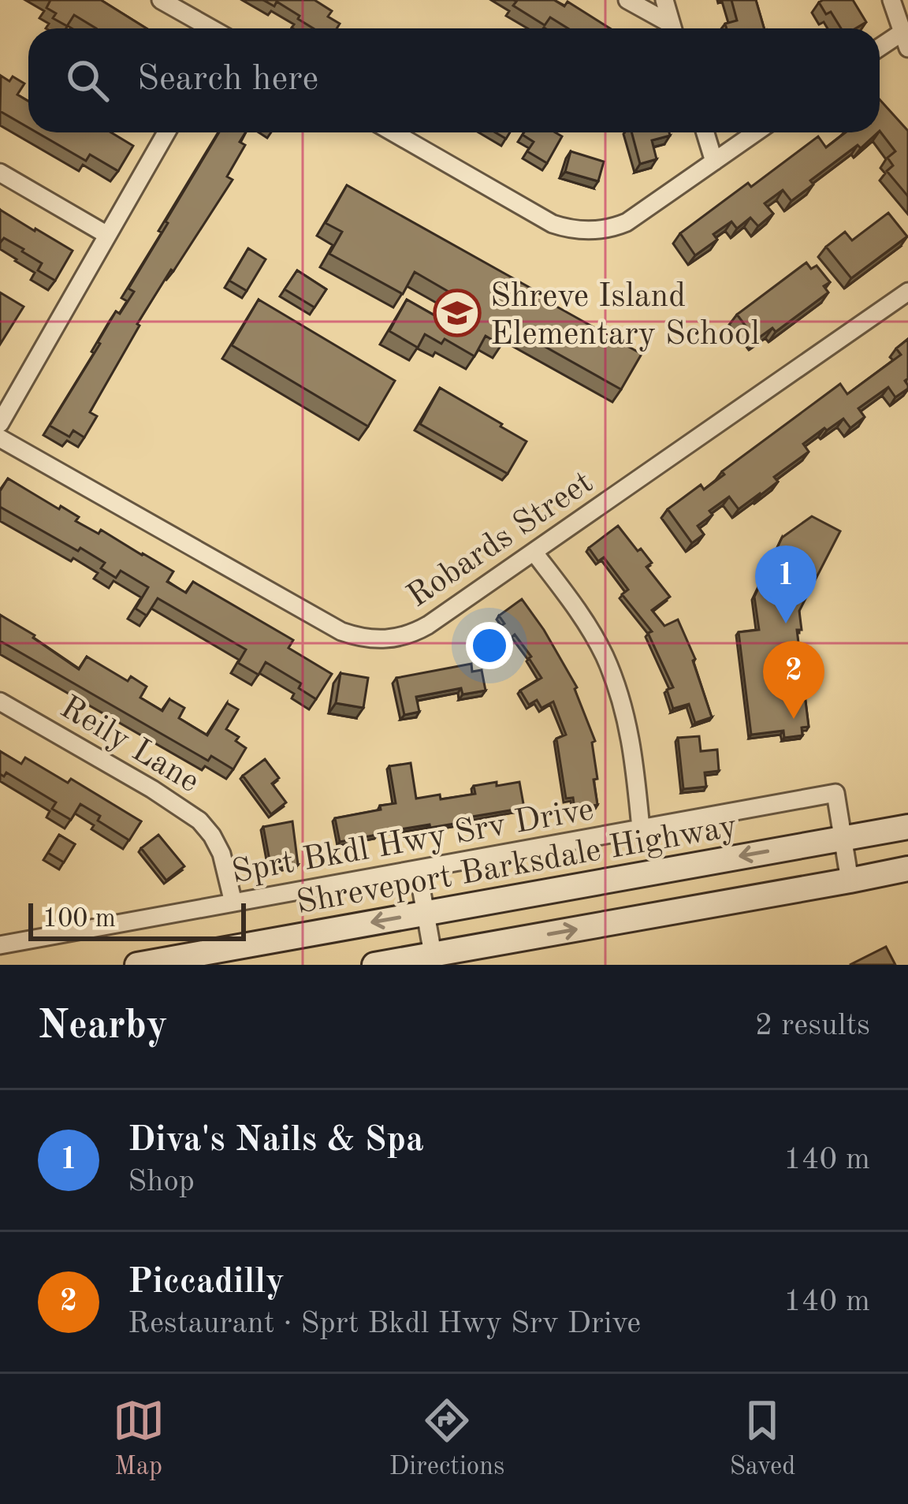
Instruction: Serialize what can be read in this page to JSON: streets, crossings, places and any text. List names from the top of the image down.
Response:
{
  "streets": {
    "main road": ["Shreveport Barksdale Highway"],
    "street": ["Robards Street", "Reily Lane", "Sprt Bkdl Hwy Srv Drive"]
  },
  "crossings": [
    ["Reily Lane", "Sprt Bkdl Hwy Srv Drive"],
    ["Sprt Bkdl Hwy Srv Drive", "Shreveport Barksdale Highway"]
  ],
  "places": {
    "school or university": ["Shreve Island Elementary School"]
  },
  "scale_bar": "100 m",
  "page": {
    "search": "Search here",
    "pins": ["1", "2"],
    "scale": "100 m",
    "heading": ["Nearby", "2 results"],
    "list": [
      {
        "mark": "1",
        "name": "Diva's Nails & Spa",
        "note": "Shop",
        "value": "140 m"
      },
      {
        "mark": "2",
        "name": "Piccadilly",
        "note": "Restaurant · Sprt Bkdl Hwy Srv Drive",
        "value": "140 m"
      }
    ],
    "nav": ["Map", "Directions", "Saved"]
  }
}
